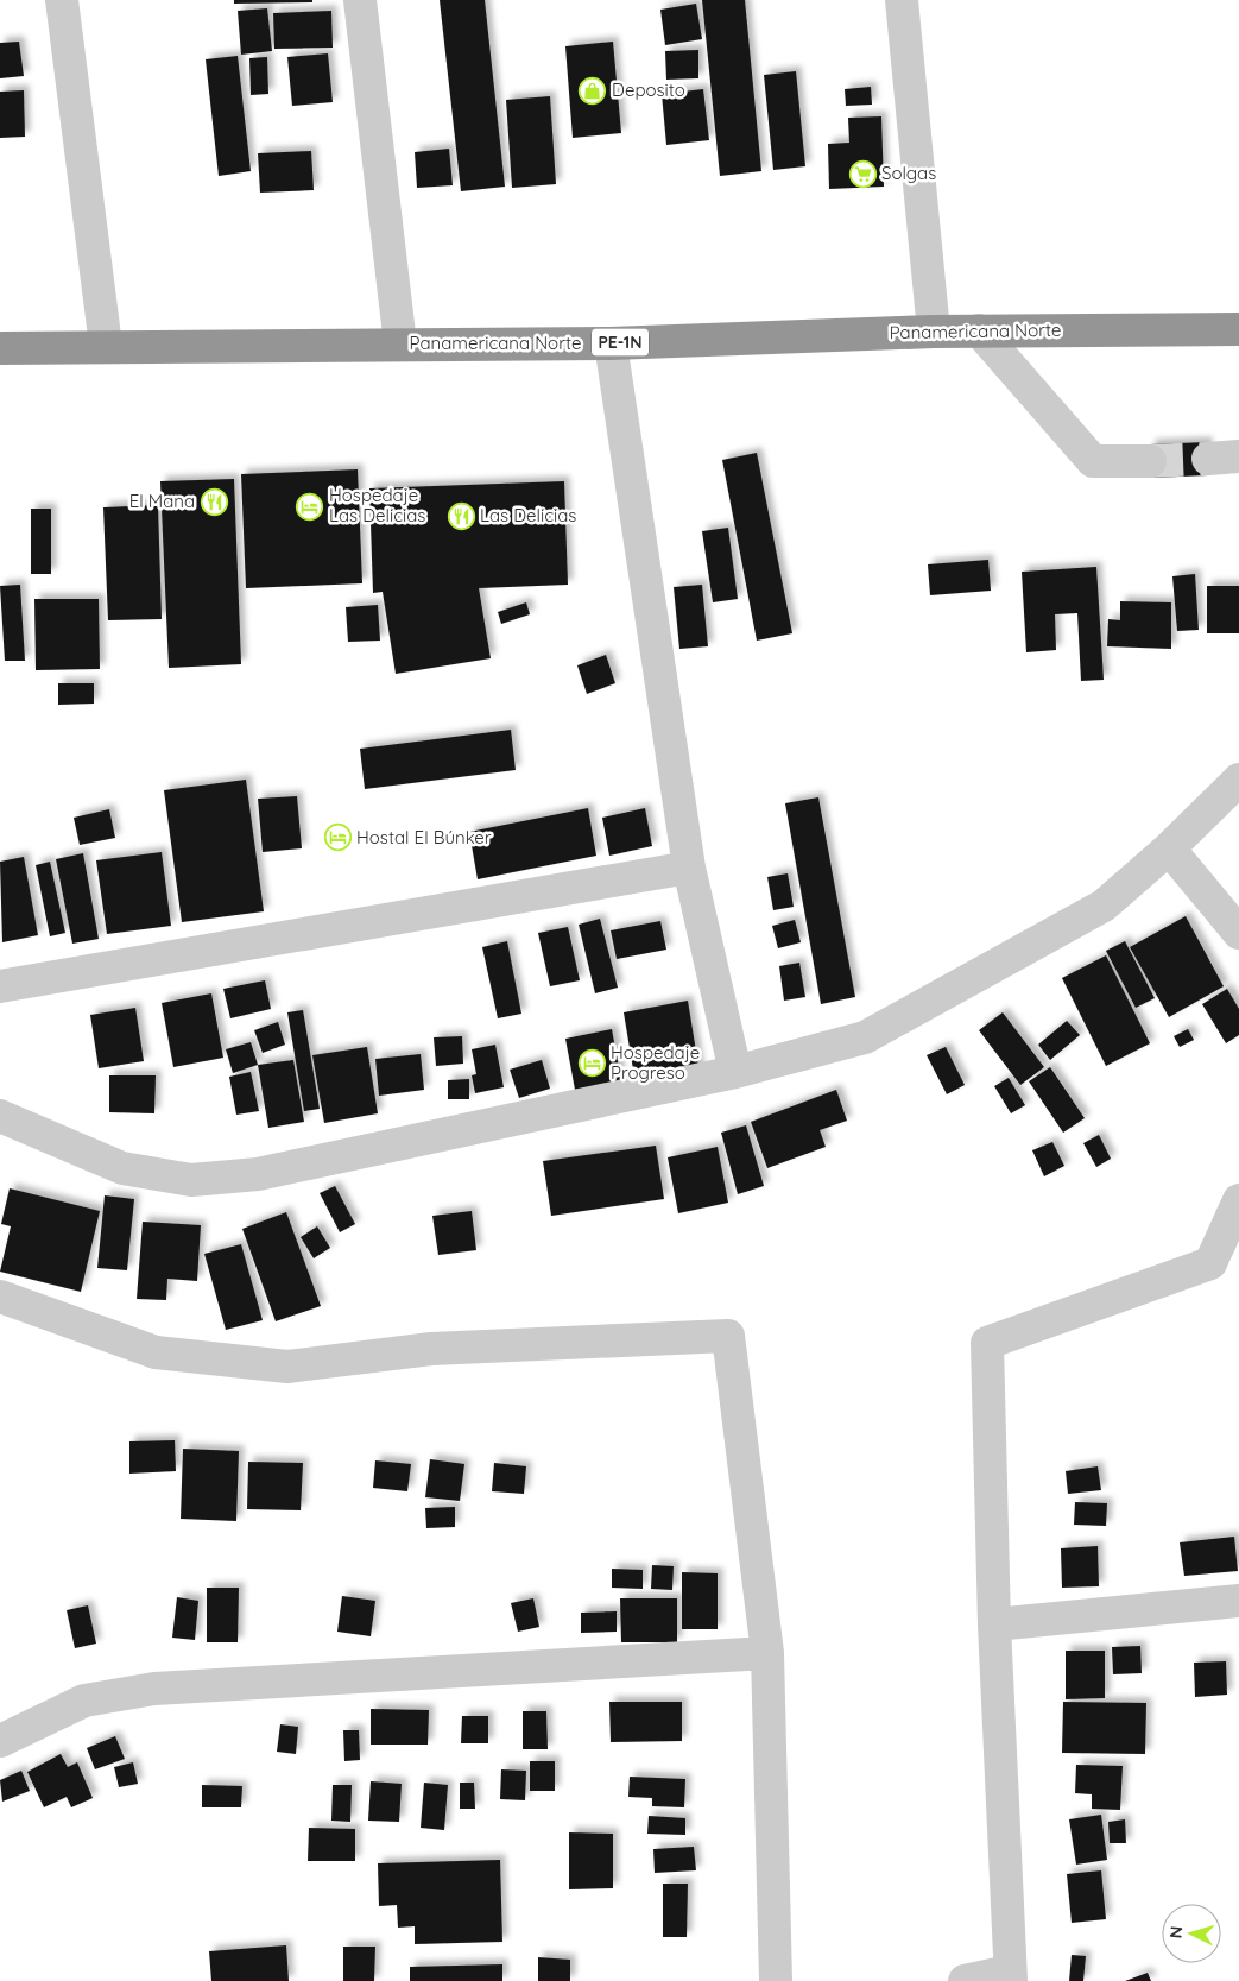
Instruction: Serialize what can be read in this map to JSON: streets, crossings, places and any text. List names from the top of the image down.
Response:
{
  "streets": {
    "highway": ["Panamericana Norte", "PE-1N"]
  },
  "places": {
    "shop": ["Deposito"],
    "supermarket": ["Solgas"],
    "restaurant": ["El Mana", "Las Delicias"],
    "hotel": ["Hospedaje Las Delicias", "Hostal El Búnker", "Hospedaje Progreso"]
  },
  "north": "left"
}
